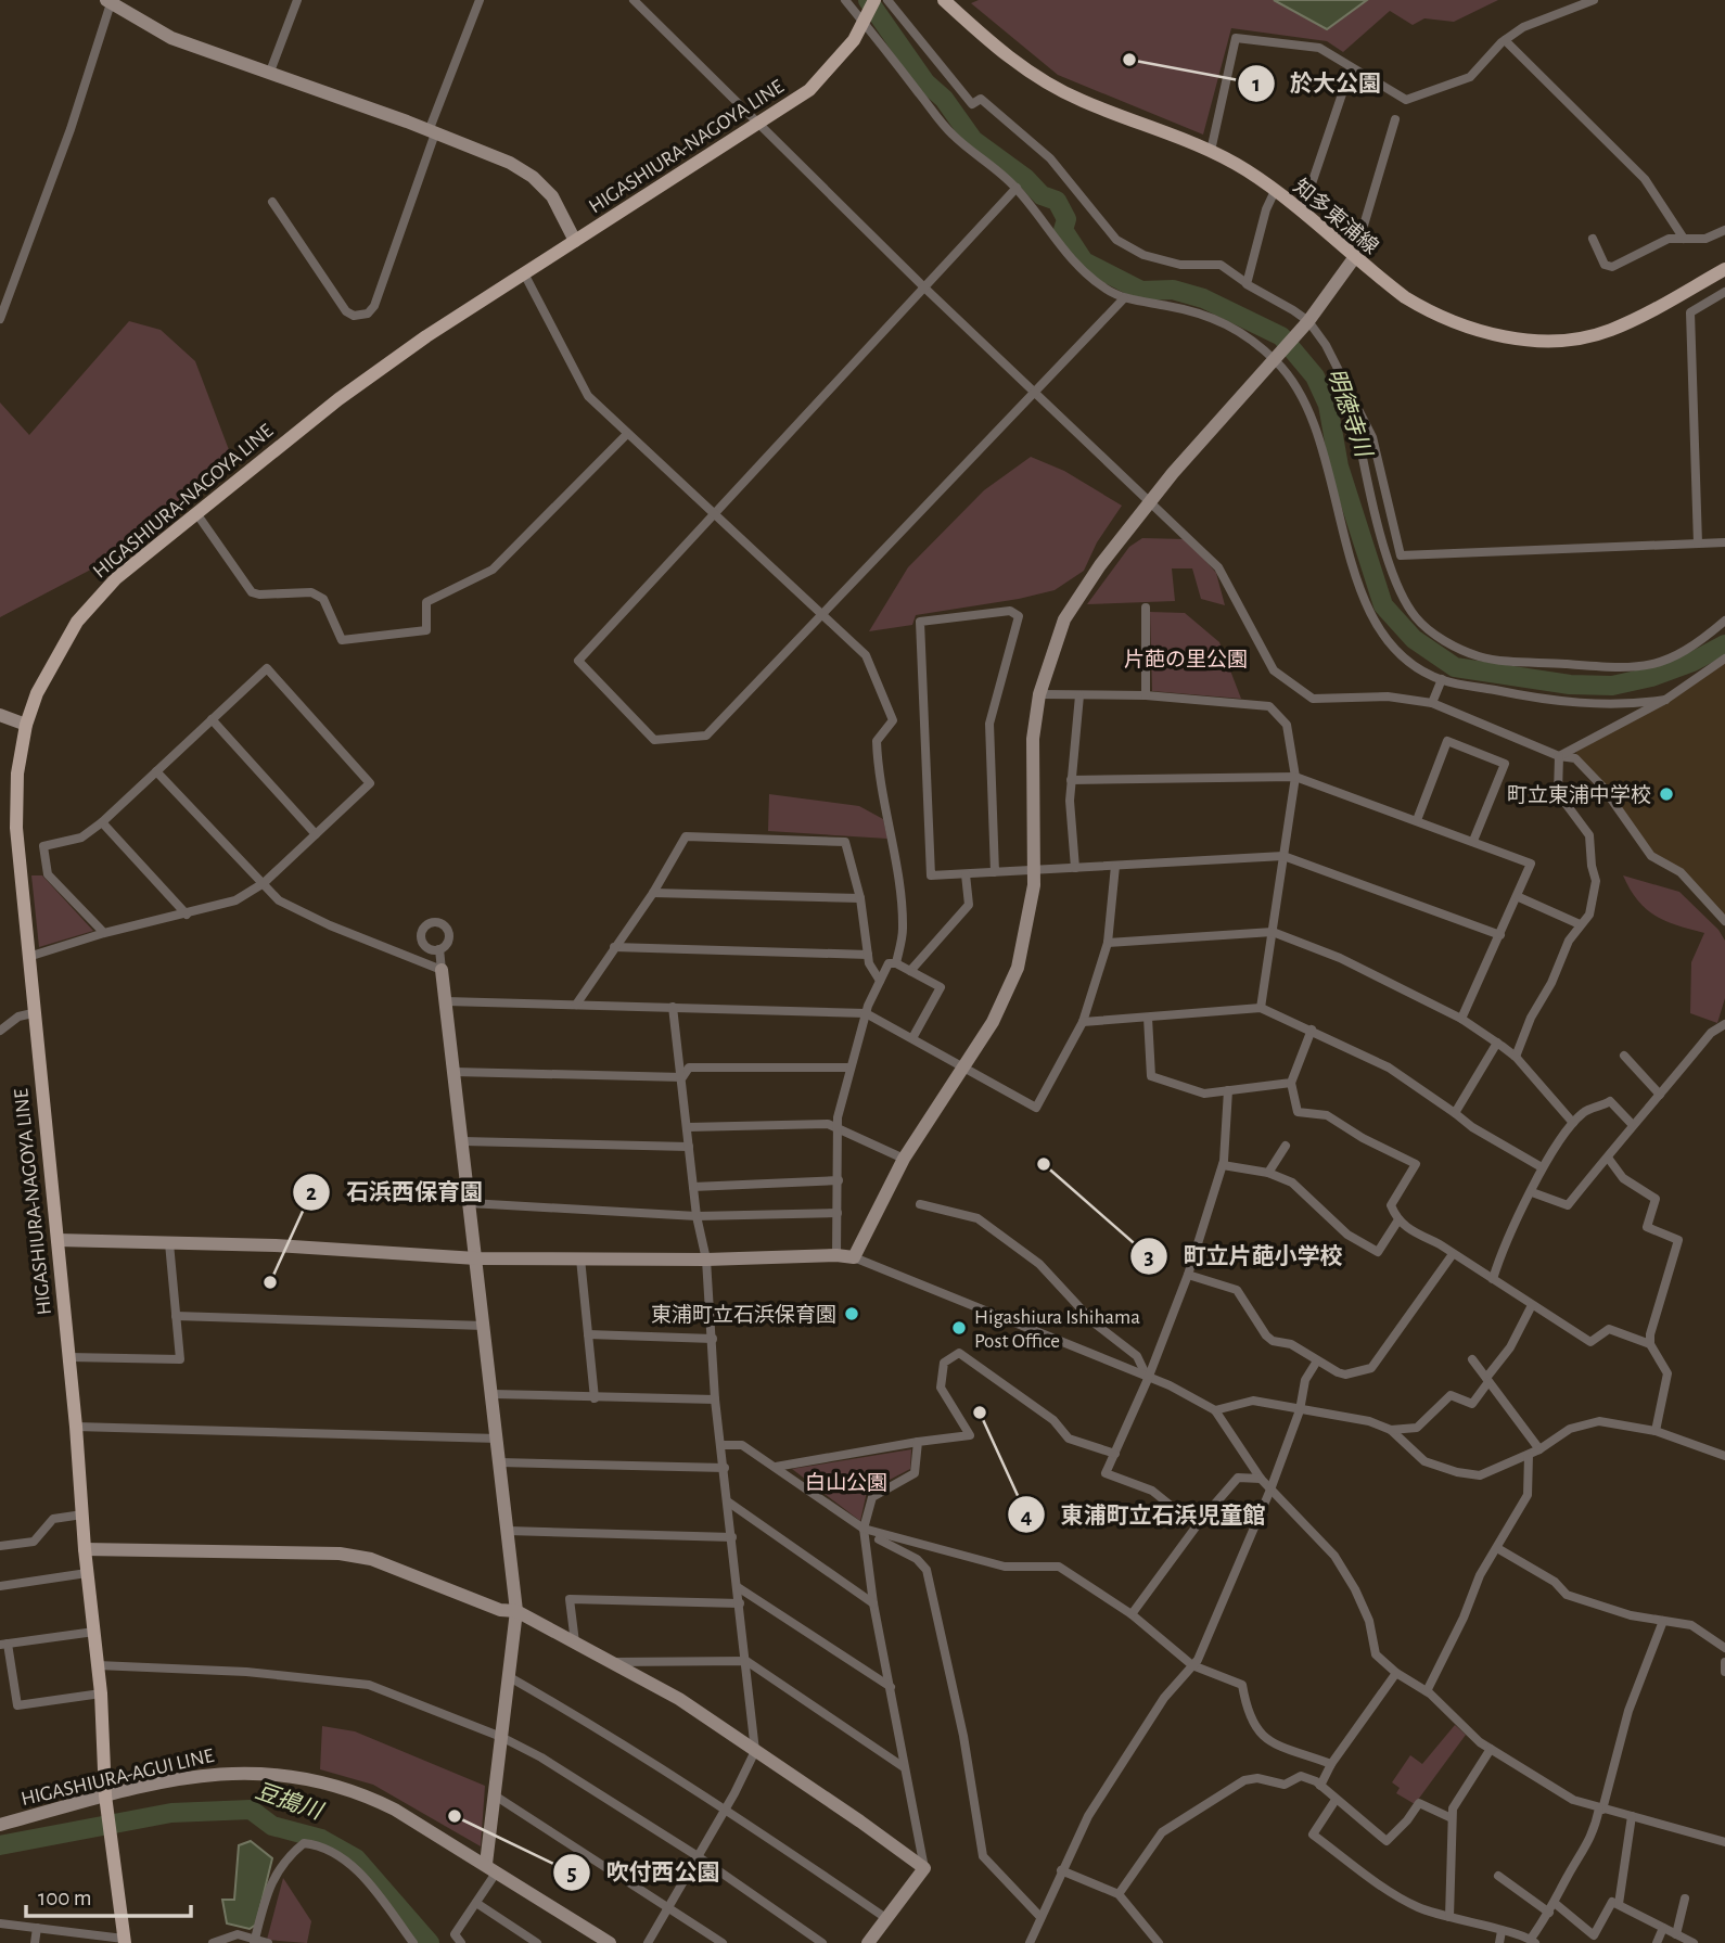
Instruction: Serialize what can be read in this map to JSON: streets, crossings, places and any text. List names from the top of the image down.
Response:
{
  "streets": {
    "main road": ["HIGASHIURA-NAGOYA LINE", "知多東浦線"],
    "street": ["HIGASHIURA-AGUI LINE"]
  },
  "crossings": [
    ["HIGASHIURA-NAGOYA LINE", "HIGASHIURA-AGUI LINE"]
  ],
  "water": ["明徳寺川", "豆搗川"],
  "parks": ["片葩の里公園", "白山公園"],
  "places": [
    "於大公園",
    "町立東浦中学校",
    "町立片葩小学校",
    "石浜西保育園",
    "東浦町立石浜保育園",
    "Higashiura Ishihama Post Office",
    "東浦町立石浜児童館",
    "吹付西公園"
  ],
  "scale_bar": "100 m"
}
